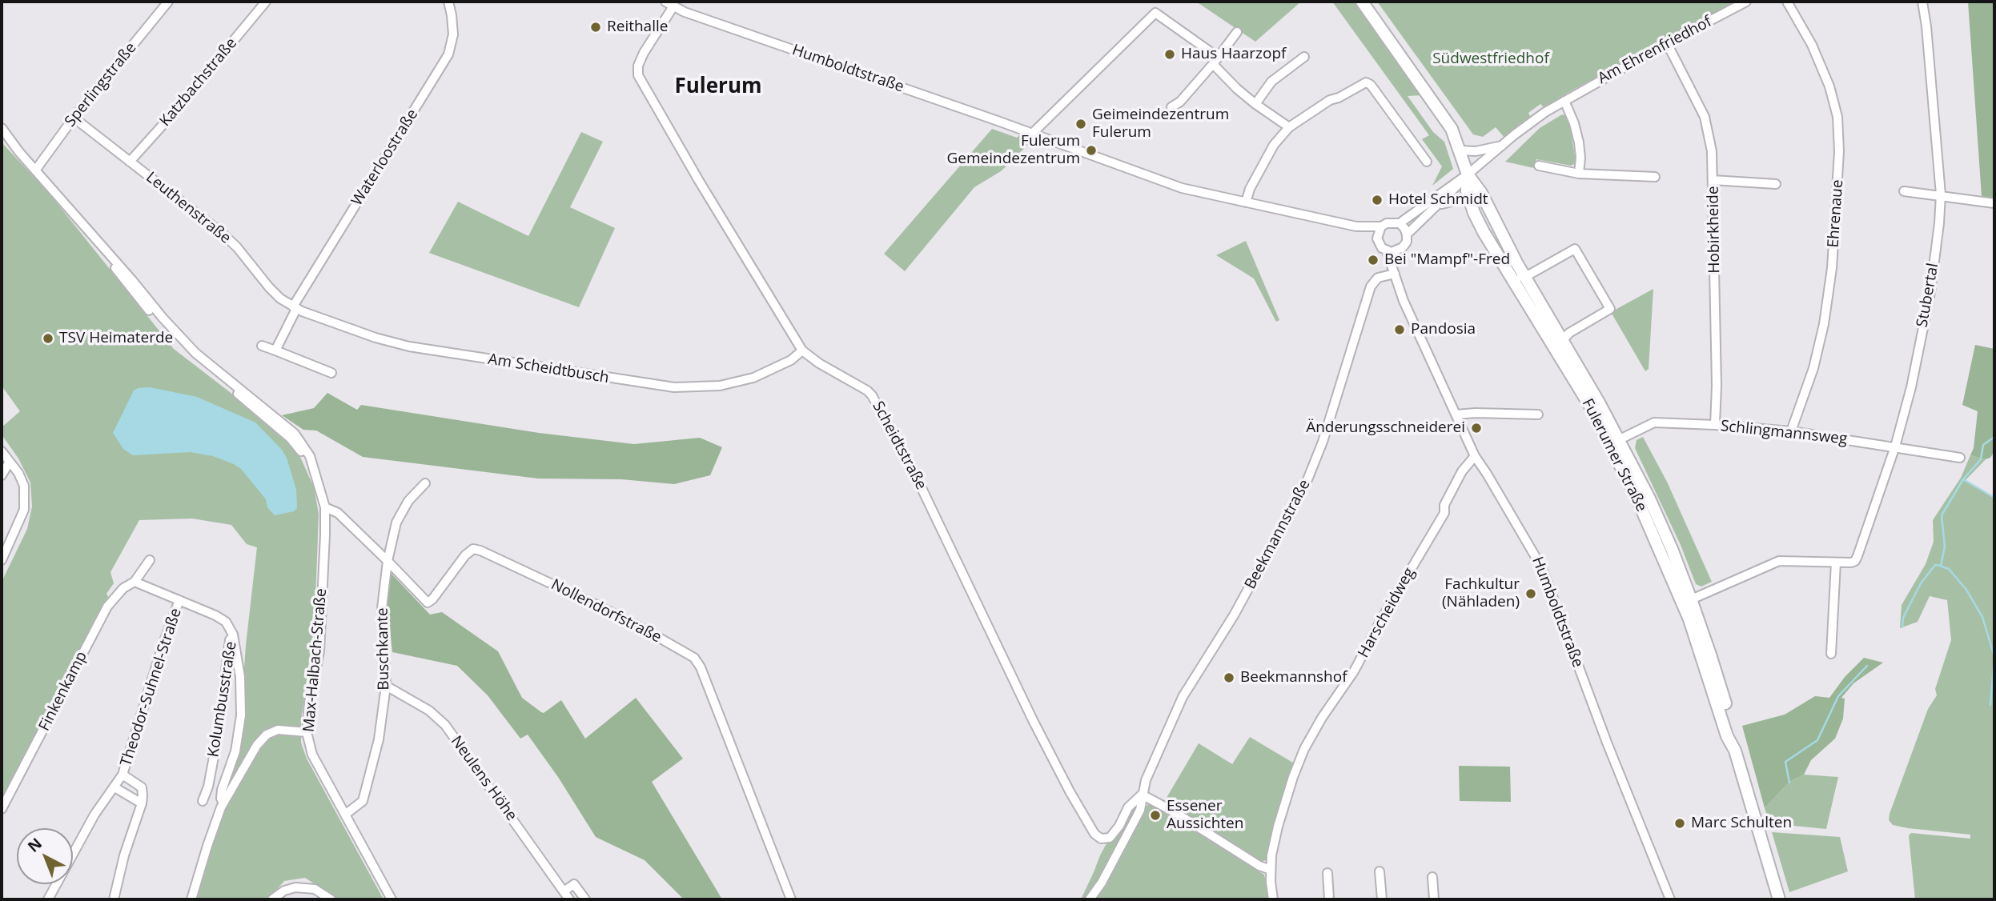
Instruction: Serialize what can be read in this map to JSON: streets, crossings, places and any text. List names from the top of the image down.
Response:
{
  "streets": {
    "main road": ["Fulerumer Straße"],
    "street": [
      "Am Ehrenfriedhof",
      "Humboldtstraße",
      "Katzbachstraße",
      "Sperlingstraße",
      "Waterloostraße",
      "Leuthenstraße",
      "Ehrenaue",
      "Hobirkheide",
      "Stubertal",
      "Am Scheidtbusch",
      "Schlingmannsweg",
      "Scheidtstraße",
      "Beekmannstraße",
      "Nollendorfstraße",
      "Harscheidweg",
      "Buschkante",
      "Max-Halbach-Straße",
      "Theodor-Suhnel-Straße",
      "Finkenkamp",
      "Kolumbusstraße",
      "Neulens Höhe"
    ]
  },
  "crossings": [
    ["Am Ehrenfriedhof", "Hobirkheide"],
    ["Am Ehrenfriedhof", "Fulerumer Straße"],
    ["Humboldtstraße", "Scheidtstraße"],
    ["Humboldtstraße", "Beekmannstraße"],
    ["Humboldtstraße", "Harscheidweg"],
    ["Katzbachstraße", "Leuthenstraße"],
    ["Sperlingstraße", "Leuthenstraße"],
    ["Sperlingstraße", "Max-Halbach-Straße"],
    ["Waterloostraße", "Leuthenstraße"],
    ["Waterloostraße", "Am Scheidtbusch"],
    ["Leuthenstraße", "Am Scheidtbusch"],
    ["Ehrenaue", "Schlingmannsweg"],
    ["Hobirkheide", "Schlingmannsweg"],
    ["Stubertal", "Schlingmannsweg"],
    ["Stubertal", "Fulerumer Straße"],
    ["Am Scheidtbusch", "Scheidtstraße"],
    ["Schlingmannsweg", "Fulerumer Straße"],
    ["Scheidtstraße", "Beekmannstraße"],
    ["Nollendorfstraße", "Buschkante"],
    ["Nollendorfstraße", "Max-Halbach-Straße"],
    ["Buschkante", "Max-Halbach-Straße"],
    ["Buschkante", "Neulens Höhe"],
    ["Max-Halbach-Straße", "Kolumbusstraße"]
  ],
  "districts": ["Fulerum"],
  "parks": ["Südwestfriedhof"],
  "places": [
    "Reithalle",
    "Haus Haarzopf",
    "Geimeindezentrum Fulerum",
    "Fulerum Gemeindezentrum",
    "Hotel Schmidt",
    "Bei \"Mampf\"-Fred",
    "Pandosia",
    "TSV Heimaterde",
    "Änderungsschneiderei",
    "Fachkultur (Nähladen)",
    "Beekmannshof",
    "Essener Aussichten",
    "Marc Schulten"
  ],
  "north": "top left"
}
